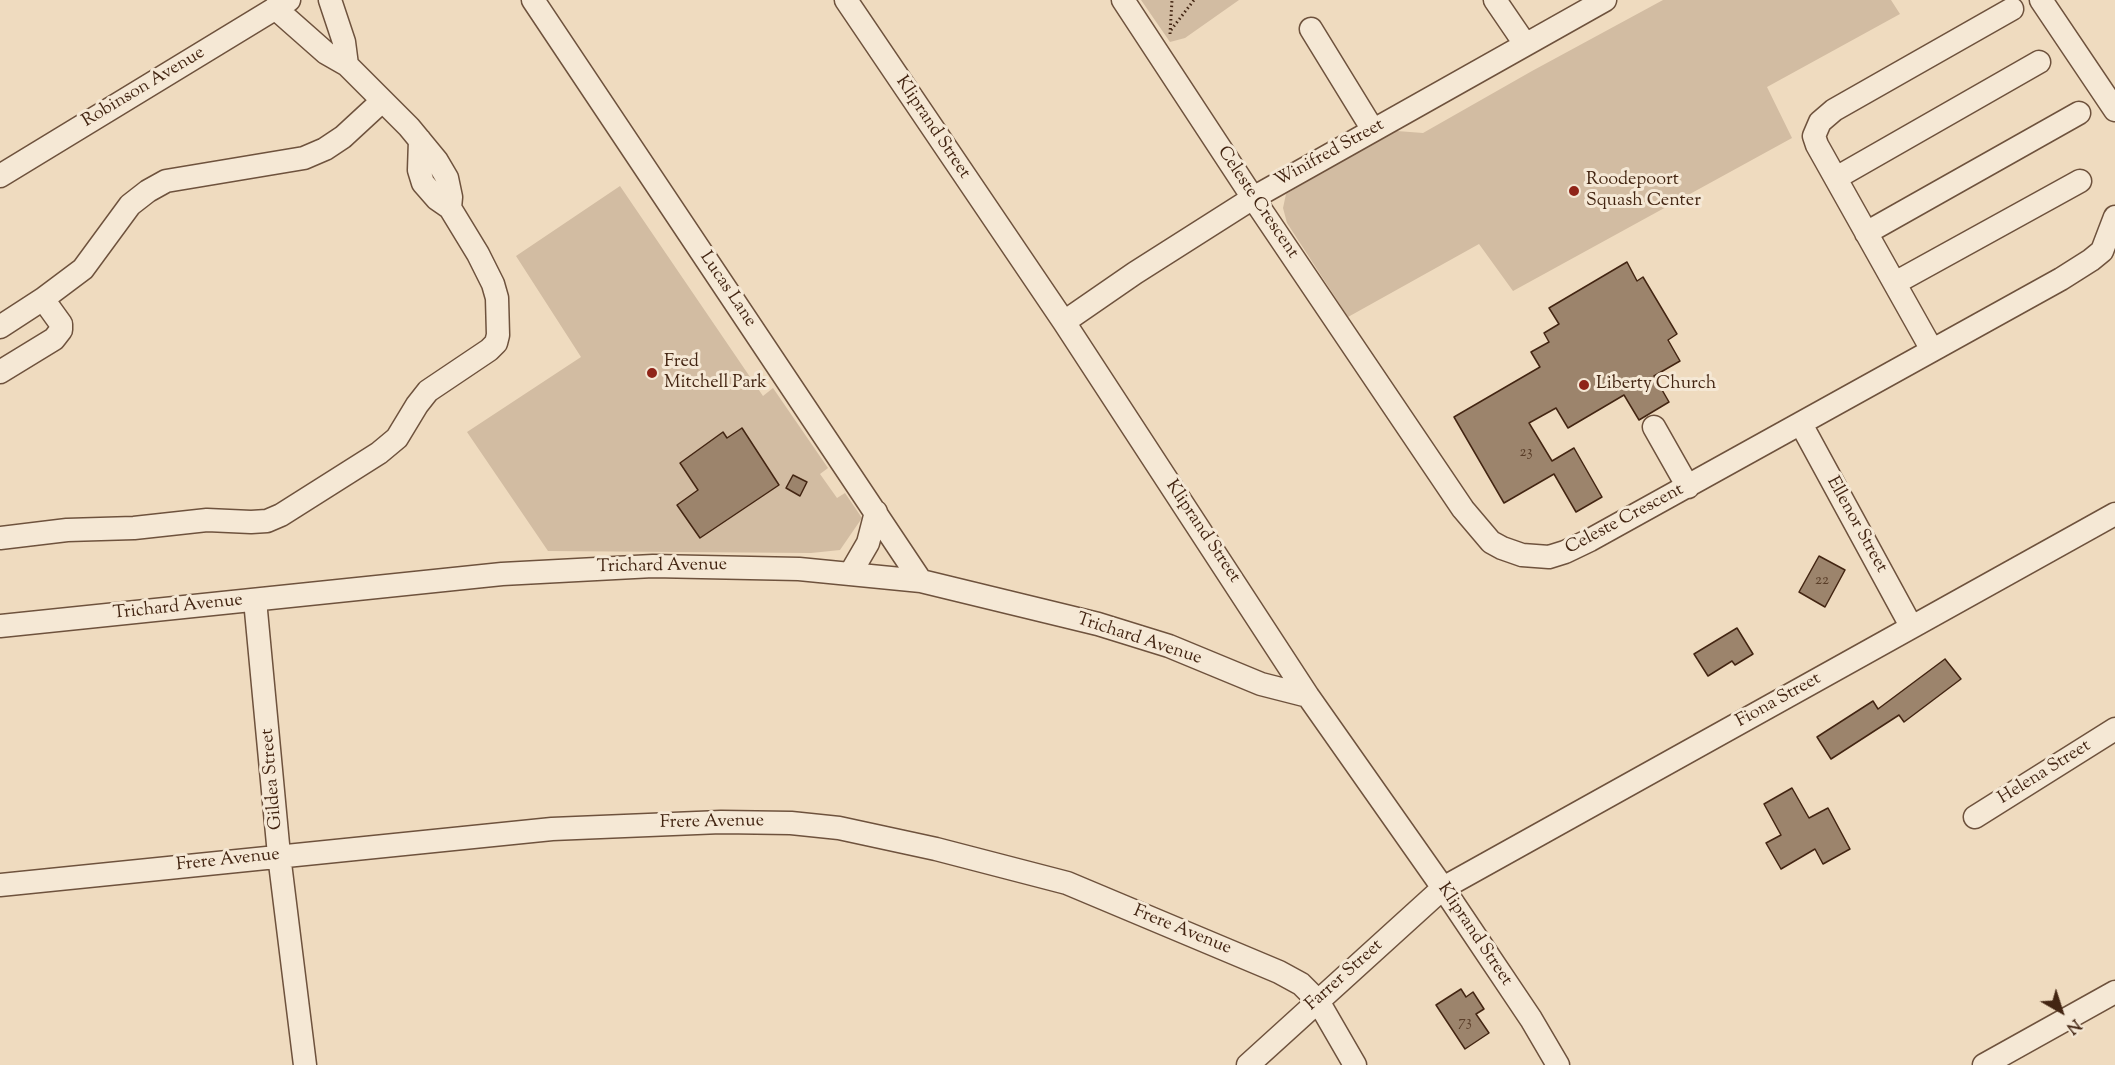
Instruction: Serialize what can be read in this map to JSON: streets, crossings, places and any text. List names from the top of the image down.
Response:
{
  "streets": {
    "street": [
      "Robinson Avenue",
      "Kliprand Street",
      "Winifred Street",
      "Celeste Crescent",
      "Lucas Lane",
      "Ellenor Street",
      "Trichard Avenue",
      "Fiona Street",
      "Helena Street",
      "Gildea Street",
      "Frere Avenue",
      "Farrer Street"
    ]
  },
  "crossings": [
    ["Kliprand Street", "Winifred Street"],
    ["Kliprand Street", "Trichard Avenue"],
    ["Kliprand Street", "Fiona Street"],
    ["Kliprand Street", "Farrer Street"],
    ["Winifred Street", "Celeste Crescent"],
    ["Celeste Crescent", "Ellenor Street"],
    ["Lucas Lane", "Trichard Avenue"],
    ["Ellenor Street", "Fiona Street"],
    ["Trichard Avenue", "Gildea Street"],
    ["Fiona Street", "Farrer Street"],
    ["Gildea Street", "Frere Avenue"],
    ["Frere Avenue", "Farrer Street"]
  ],
  "places": ["Roodepoort Squash Center", "Fred Mitchell Park", "Liberty Church"],
  "house_numbers": ["23", "22", "73"],
  "north": "bottom right"
}
